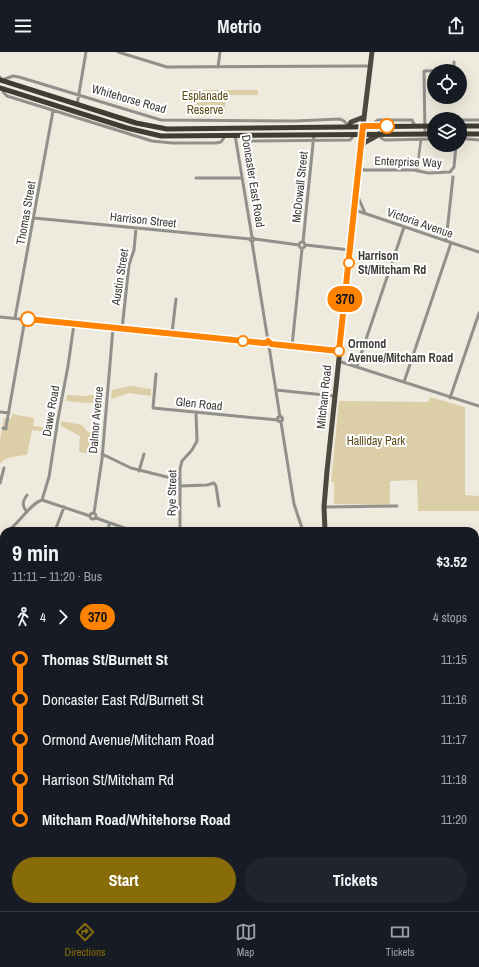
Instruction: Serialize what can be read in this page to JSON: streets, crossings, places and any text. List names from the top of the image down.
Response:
{
  "streets": {
    "highway": ["Whitehorse Road", "Doncaster East Road", "Mitcham Road"],
    "street": [
      "Enterprise Way",
      "McDowall Street",
      "Thomas Street",
      "Harrison Street",
      "Victoria Avenue",
      "Austin Street",
      "Glen Road",
      "Dawe Road",
      "Dalmor Avenue",
      "Rye Street"
    ]
  },
  "crossings": [
    ["Whitehorse Road", "Doncaster East Road"],
    ["Whitehorse Road", "Mitcham Road"],
    ["Enterprise Way", "Mitcham Road"],
    ["Doncaster East Road", "Harrison Street"],
    ["Doncaster East Road", "Glen Road"],
    ["Thomas Street", "Harrison Street"],
    ["Harrison Street", "Austin Street"],
    ["Victoria Avenue", "Mitcham Road"],
    ["Glen Road", "Rye Street"]
  ],
  "parks": ["Esplanade Reserve", "Halliday Park"],
  "places": ["Harrison St/Mitcham Rd", "Ormond Avenue/Mitcham Road"],
  "lines": ["bus line 370"],
  "page": {
    "header": "Metrio",
    "on_map": "370",
    "heading": ["9 min", "11:11 – 11:20 · Bus", "$3.52"],
    "legs": ["4", "370", "4 stops"],
    "list": [
      {
        "name": "Thomas St/Burnett St",
        "value": "11:15"
      },
      {
        "name": "Doncaster East Rd/Burnett St",
        "value": "11:16"
      },
      {
        "name": "Ormond Avenue/Mitcham Road",
        "value": "11:17"
      },
      {
        "name": "Harrison St/Mitcham Rd",
        "value": "11:18"
      },
      {
        "name": "Mitcham Road/Whitehorse Road",
        "value": "11:20"
      }
    ],
    "buttons": ["Start", "Tickets"],
    "tabs": ["Directions", "Map", "Tickets"]
  }
}
